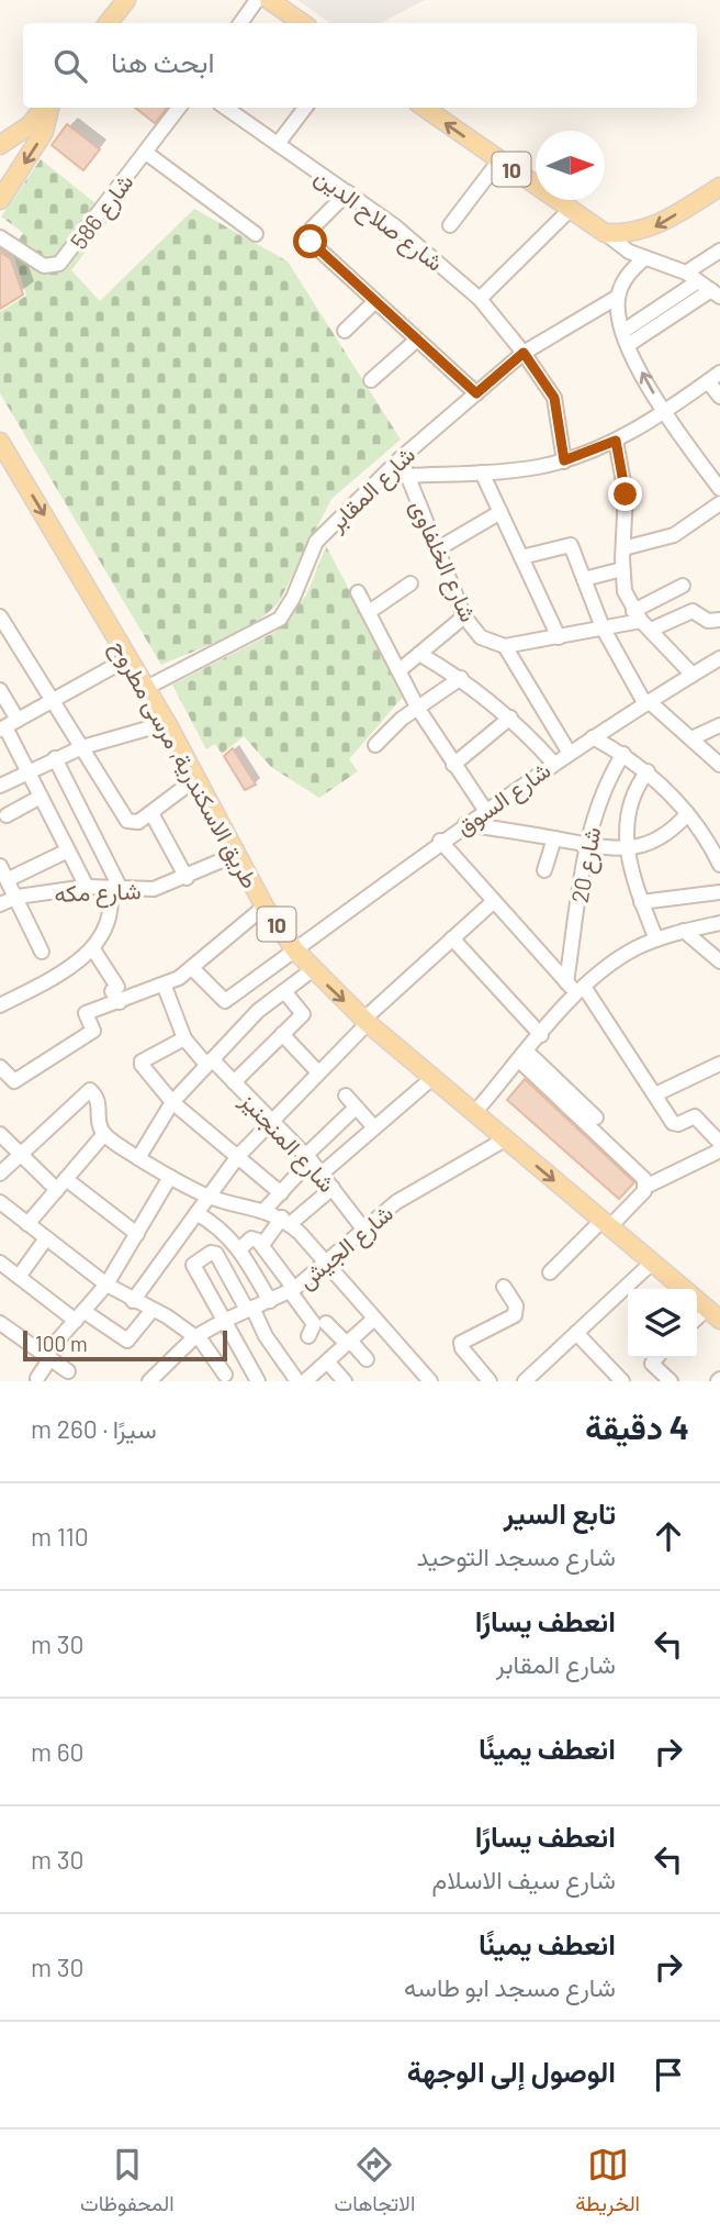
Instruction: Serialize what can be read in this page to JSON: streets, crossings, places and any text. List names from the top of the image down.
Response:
{
  "streets": {
    "main road": ["10", "طريق الاسكندرية, مرسى مطروح"],
    "street": [
      "شارع 586",
      "شارع صلاح الدين",
      "شارع المقابر",
      "شارع الخلفاوى",
      "شارع السوق",
      "شارع 20",
      "شارع مكه",
      "شارع المنجنيز",
      "شارع الجيش"
    ]
  },
  "crossings": [
    ["شارع صلاح الدين", "شارع المقابر"],
    ["شارع المقابر", "شارع الخلفاوى"],
    ["شارع المقابر", "طريق الاسكندرية, مرسى مطروح"],
    ["طريق الاسكندرية, مرسى مطروح", "شارع السوق"],
    ["طريق الاسكندرية, مرسى مطروح", "شارع مكه"],
    ["طريق الاسكندرية, مرسى مطروح", "شارع الجيش"],
    ["شارع المنجنيز", "شارع الجيش"]
  ],
  "one_way": ["طريق الاسكندرية, مرسى مطروح"],
  "scale_bar": "100 m",
  "north": "right",
  "page": {
    "search": "ابحث هنا",
    "scale": "100 m",
    "heading": ["4 دقيقة", "سيرًا · 260 m"],
    "list": [
      ["تابع السير", "شارع مسجد التوحيد", "110 m"],
      ["انعطف يسارًا", "شارع المقابر", "30 m"],
      ["انعطف يمينًا", "60 m"],
      ["انعطف يسارًا", "شارع سيف الاسلام", "30 m"],
      ["انعطف يمينًا", "شارع مسجد ابو طاسه", "30 m"],
      "الوصول إلى الوجهة"
    ],
    "nav": ["الخريطة", "الاتجاهات", "المحفوظات"]
  }
}
